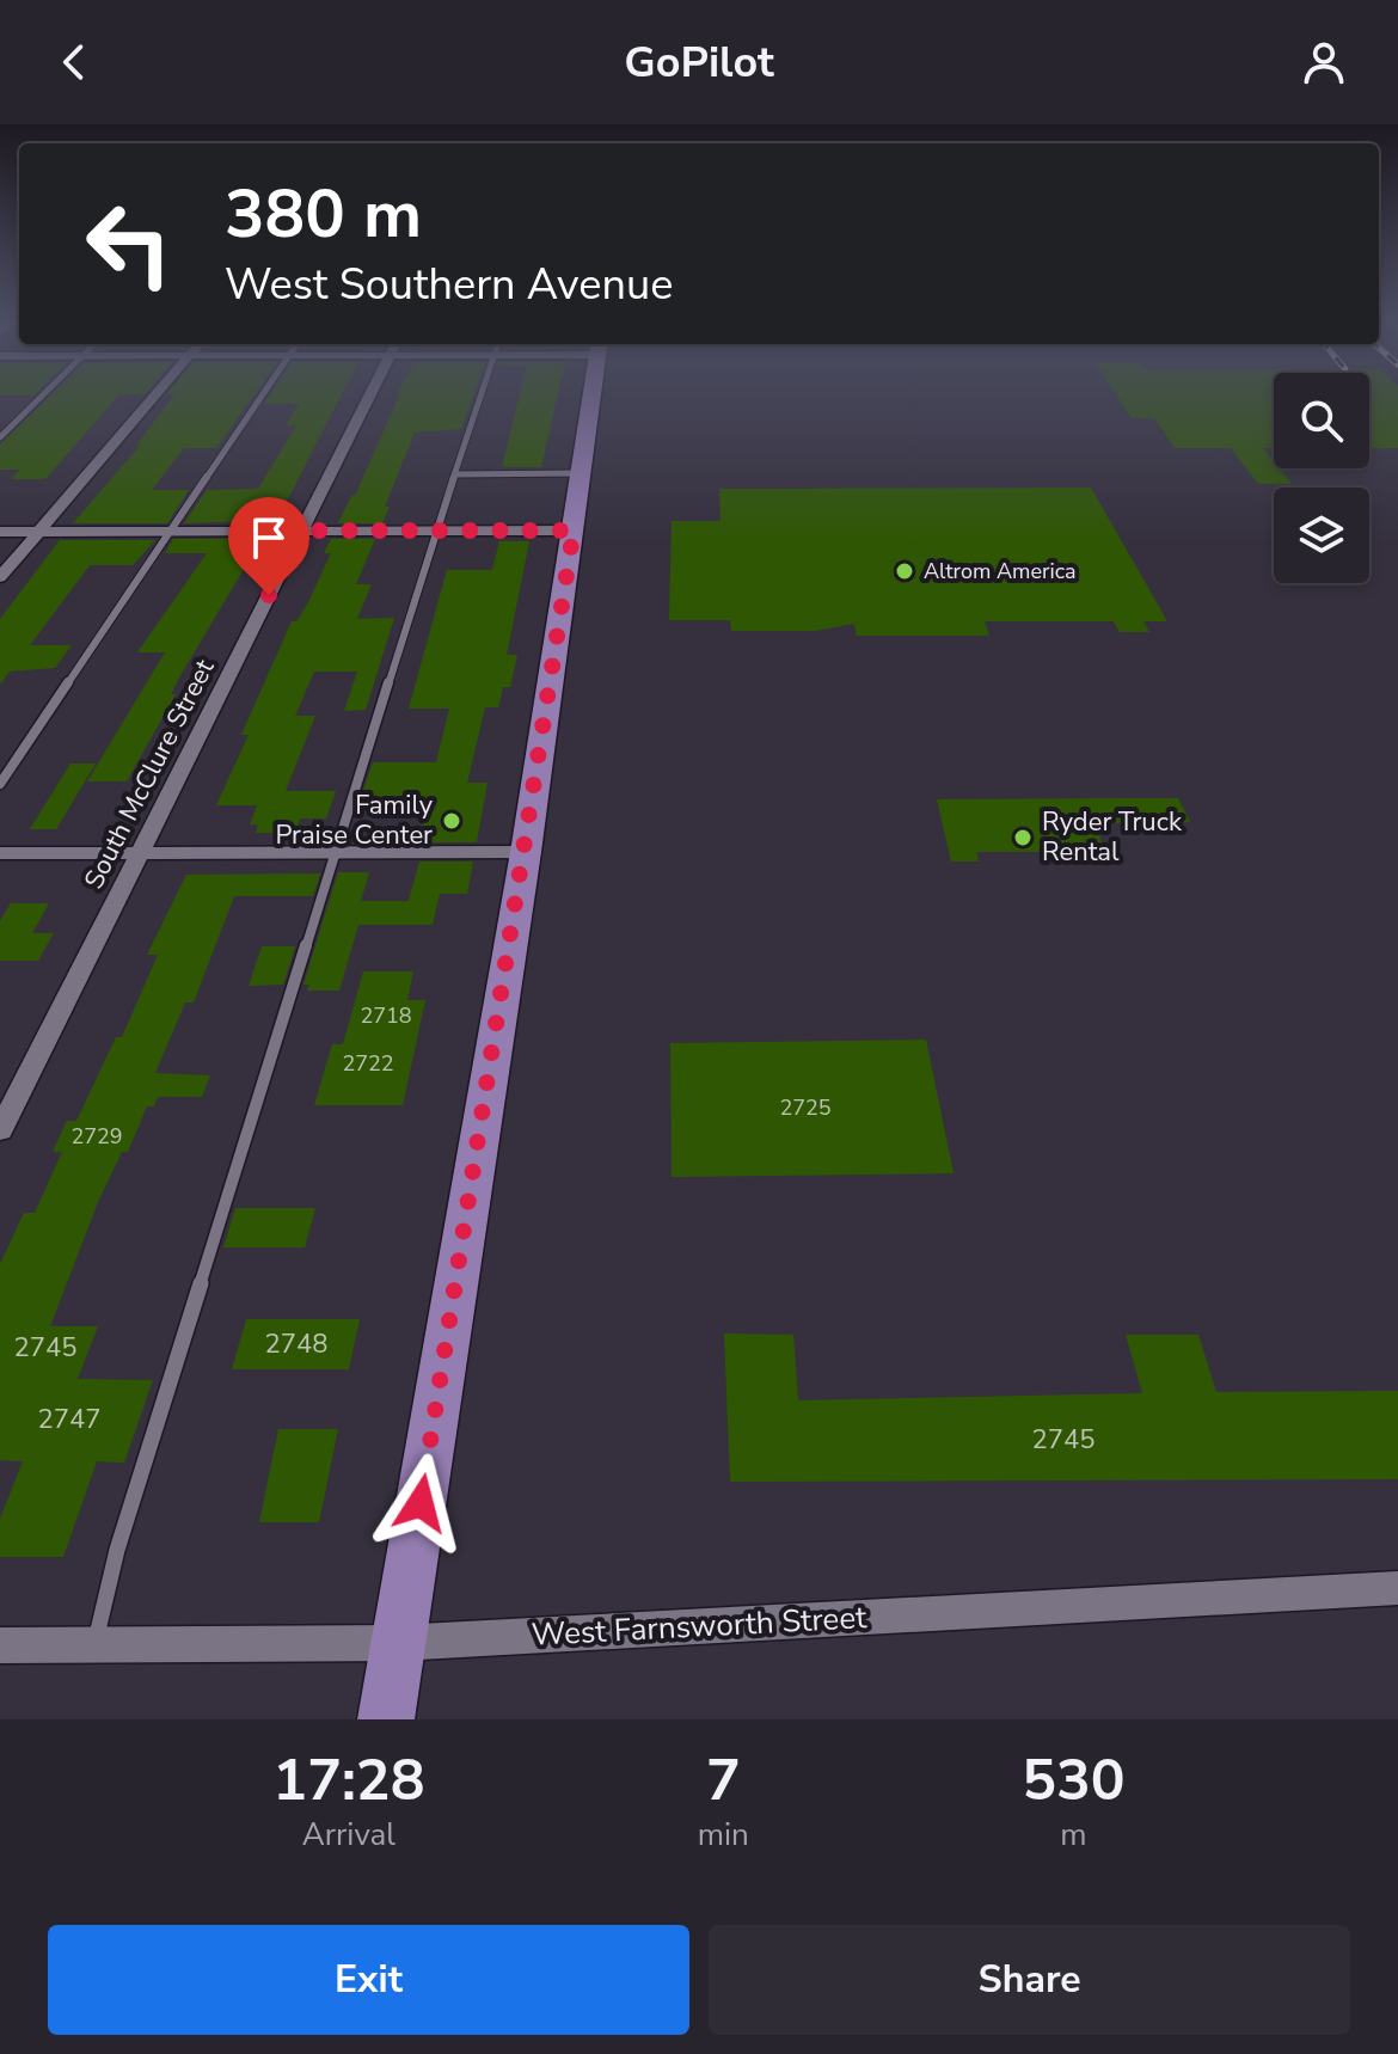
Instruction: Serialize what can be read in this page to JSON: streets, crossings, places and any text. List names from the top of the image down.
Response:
{
  "streets": {
    "street": ["South McClure Street", "West Farnsworth Street"]
  },
  "places": ["Altrom America", "Family Praise Center", "Ryder Truck Rental"],
  "house_numbers": [
    "2718",
    "2722",
    "2725",
    "2729",
    "2748",
    "2745",
    "2747",
    "2745"
  ],
  "page": {
    "header": "GoPilot",
    "turn": ["380 m", "West Southern Avenue"],
    "eta": [
      "17:28",
      "Arrival",
      "7",
      "min",
      "530",
      "m"
    ],
    "buttons": ["Exit", "Share"]
  }
}
